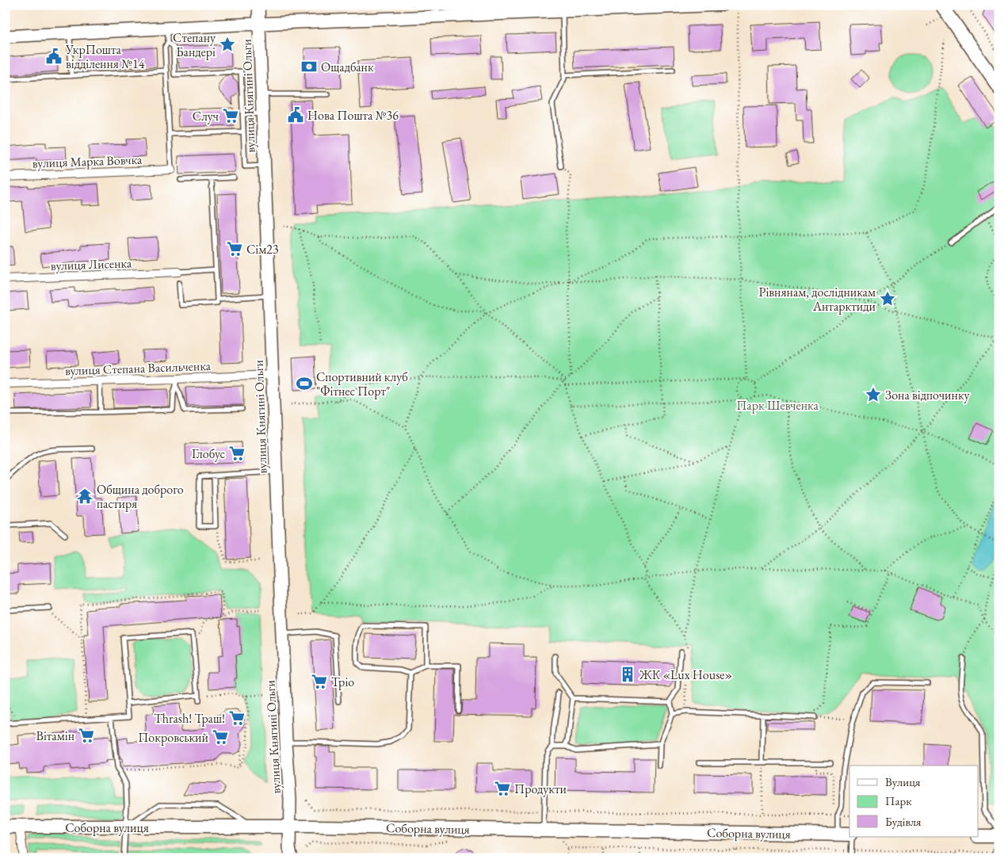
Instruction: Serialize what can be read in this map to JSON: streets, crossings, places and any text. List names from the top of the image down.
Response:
{
  "streets": {
    "main road": ["Соборна вулиця"],
    "street": [
      "вулиця Княгині Ольги",
      "вулиця Марка Вовчка",
      "вулиця Лисенка",
      "вулиця Степана Васильченка"
    ]
  },
  "crossings": [
    ["вулиця Княгині Ольги", "вулиця Степана Васильченка"],
    ["вулиця Княгині Ольги", "Соборна вулиця"]
  ],
  "parks": ["Парк Шевченка"],
  "places": {
    "place": ["Степану Бандері", "Рівнянам, дослідникам Антарктиди", "Зона відпочинку"],
    "public building": ["УкрПошта відділення №14", "Нова Пошта №36"],
    "bank": ["Ощадбанк"],
    "supermarket": [
      "Случ",
      "Сім23",
      "Глобус",
      "Тріо",
      "Thrash! Траш!",
      "Вітамін",
      "Покровський",
      "Продукти"
    ],
    "sports": ["Спортивний клуб \"Фітнес Порт\""],
    "temple": ["Община доброго пастиря"],
    "building": ["ЖК «Lux House»"]
  },
  "legend": ["Вулиця", "Парк", "Будівля"]
}
